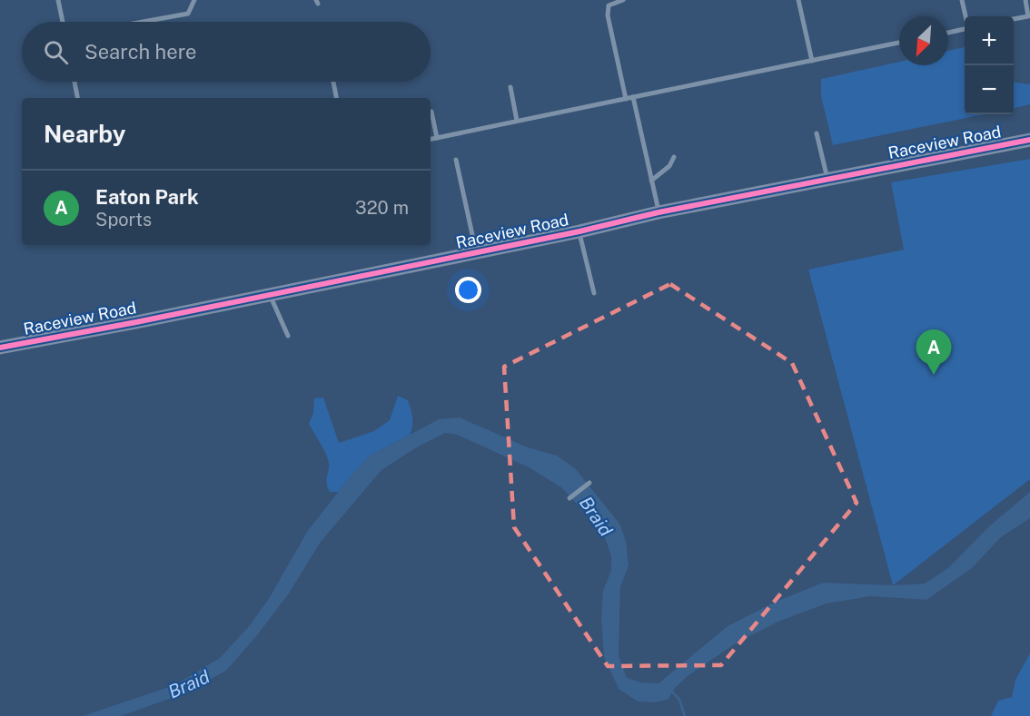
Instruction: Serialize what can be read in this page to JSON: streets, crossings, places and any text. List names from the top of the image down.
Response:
{
  "streets": {
    "main road": ["Raceview Road"]
  },
  "water": ["Braid"],
  "north": "bottom left",
  "page": {
    "map_buttons": ["+", "−"],
    "search": "Search here",
    "heading": "Nearby",
    "list": [
      {
        "mark": "A",
        "name": "Eaton Park",
        "note": "Sports",
        "value": "320 m"
      }
    ],
    "pins": "A"
  }
}
